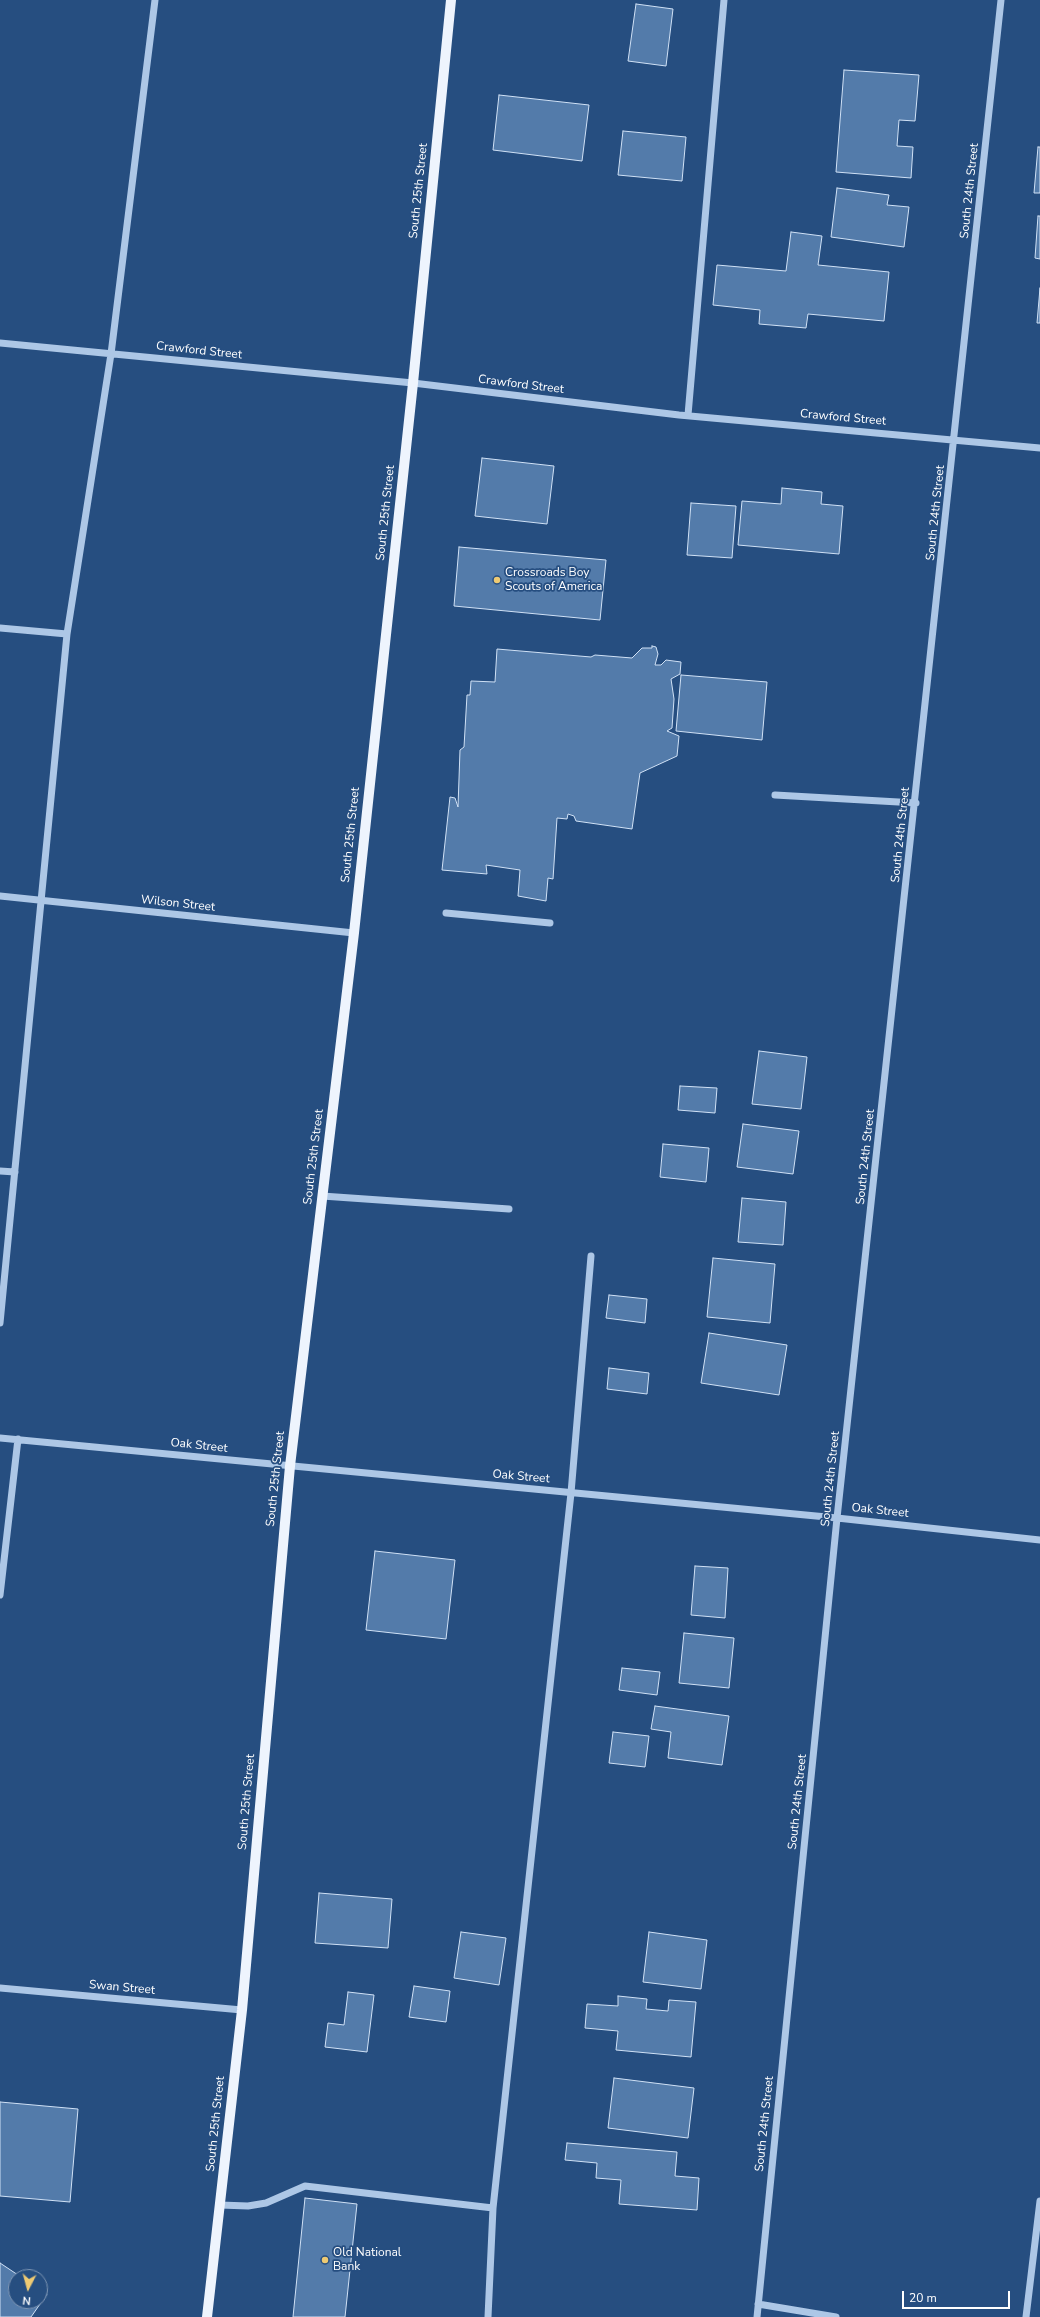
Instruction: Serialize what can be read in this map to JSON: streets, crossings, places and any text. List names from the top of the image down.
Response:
{
  "streets": {
    "main road": ["South 25th Street"],
    "street": [
      "South 24th Street",
      "Crawford Street",
      "Wilson Street",
      "Oak Street",
      "Swan Street"
    ]
  },
  "crossings": [
    ["South 25th Street", "Crawford Street"],
    ["South 25th Street", "Wilson Street"],
    ["South 25th Street", "Oak Street"],
    ["South 25th Street", "Swan Street"],
    ["South 24th Street", "Crawford Street"],
    ["South 24th Street", "Oak Street"]
  ],
  "places": ["Crossroads Boy Scouts of America", "Old National Bank"],
  "scale_bar": "20 m",
  "north": "bottom"
}
